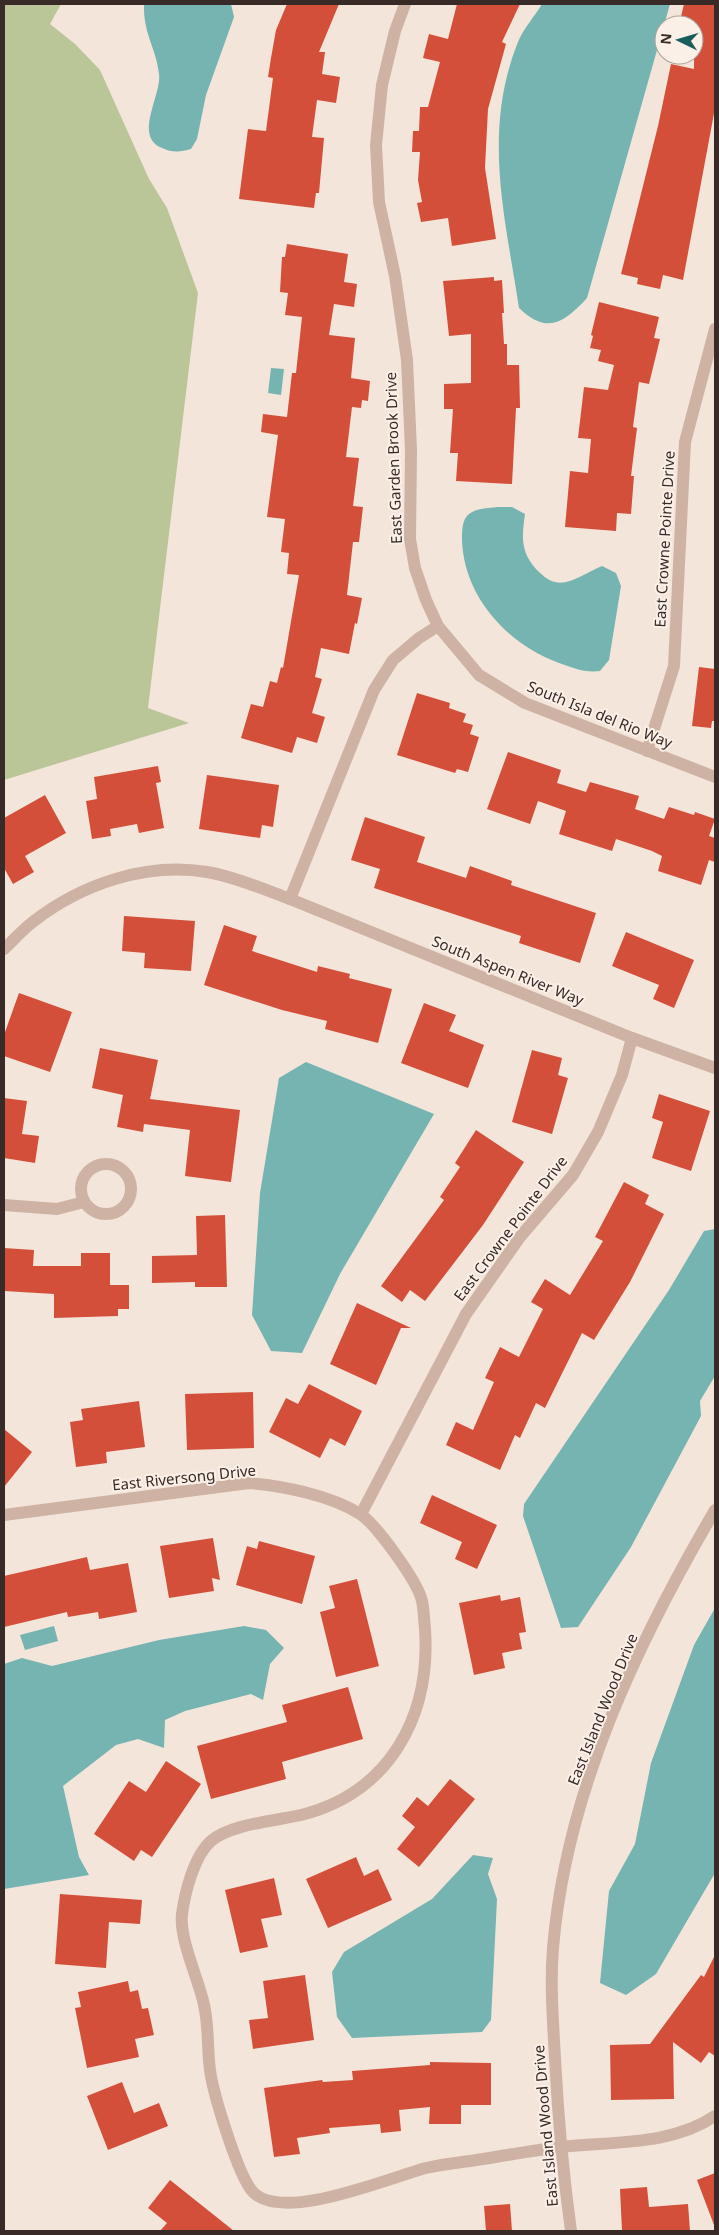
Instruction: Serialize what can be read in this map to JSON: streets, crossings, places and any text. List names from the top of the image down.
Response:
{
  "streets": {
    "street": [
      "East Garden Brook Drive",
      "East Crowne Pointe Drive",
      "South Isla del Rio Way",
      "South Aspen River Way",
      "East Riversong Drive",
      "East Island Wood Drive"
    ]
  },
  "crossings": [
    ["East Garden Brook Drive", "South Isla del Rio Way"],
    ["East Crowne Pointe Drive", "South Isla del Rio Way"],
    ["East Crowne Pointe Drive", "South Aspen River Way"],
    ["East Crowne Pointe Drive", "East Riversong Drive"],
    ["East Riversong Drive", "East Island Wood Drive"]
  ],
  "north": "left"
}
